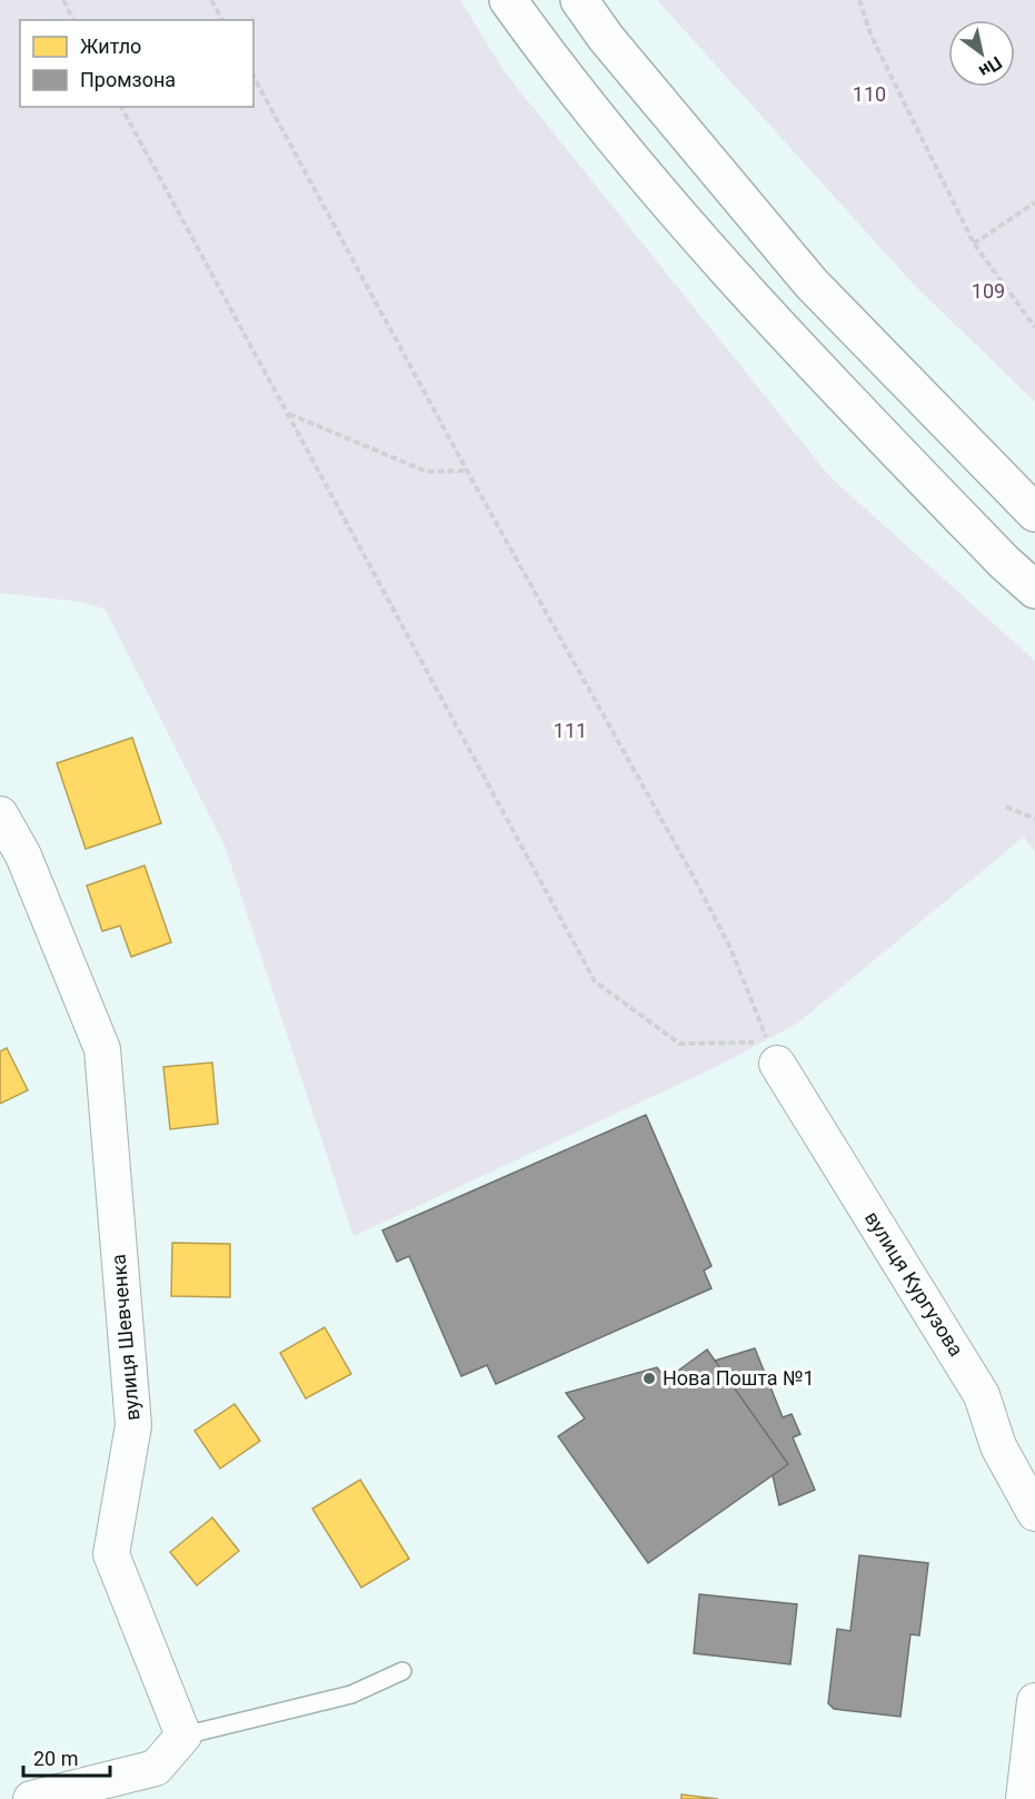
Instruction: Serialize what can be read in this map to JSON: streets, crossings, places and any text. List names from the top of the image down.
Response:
{
  "streets": {
    "street": ["вулиця Кургузова", "вулиця Шевченка"]
  },
  "parks": ["110", "109", "111"],
  "places": ["Нова Пошта №1"],
  "legend": ["Житло", "Промзона"],
  "scale_bar": "20 m",
  "north": "bottom right"
}
